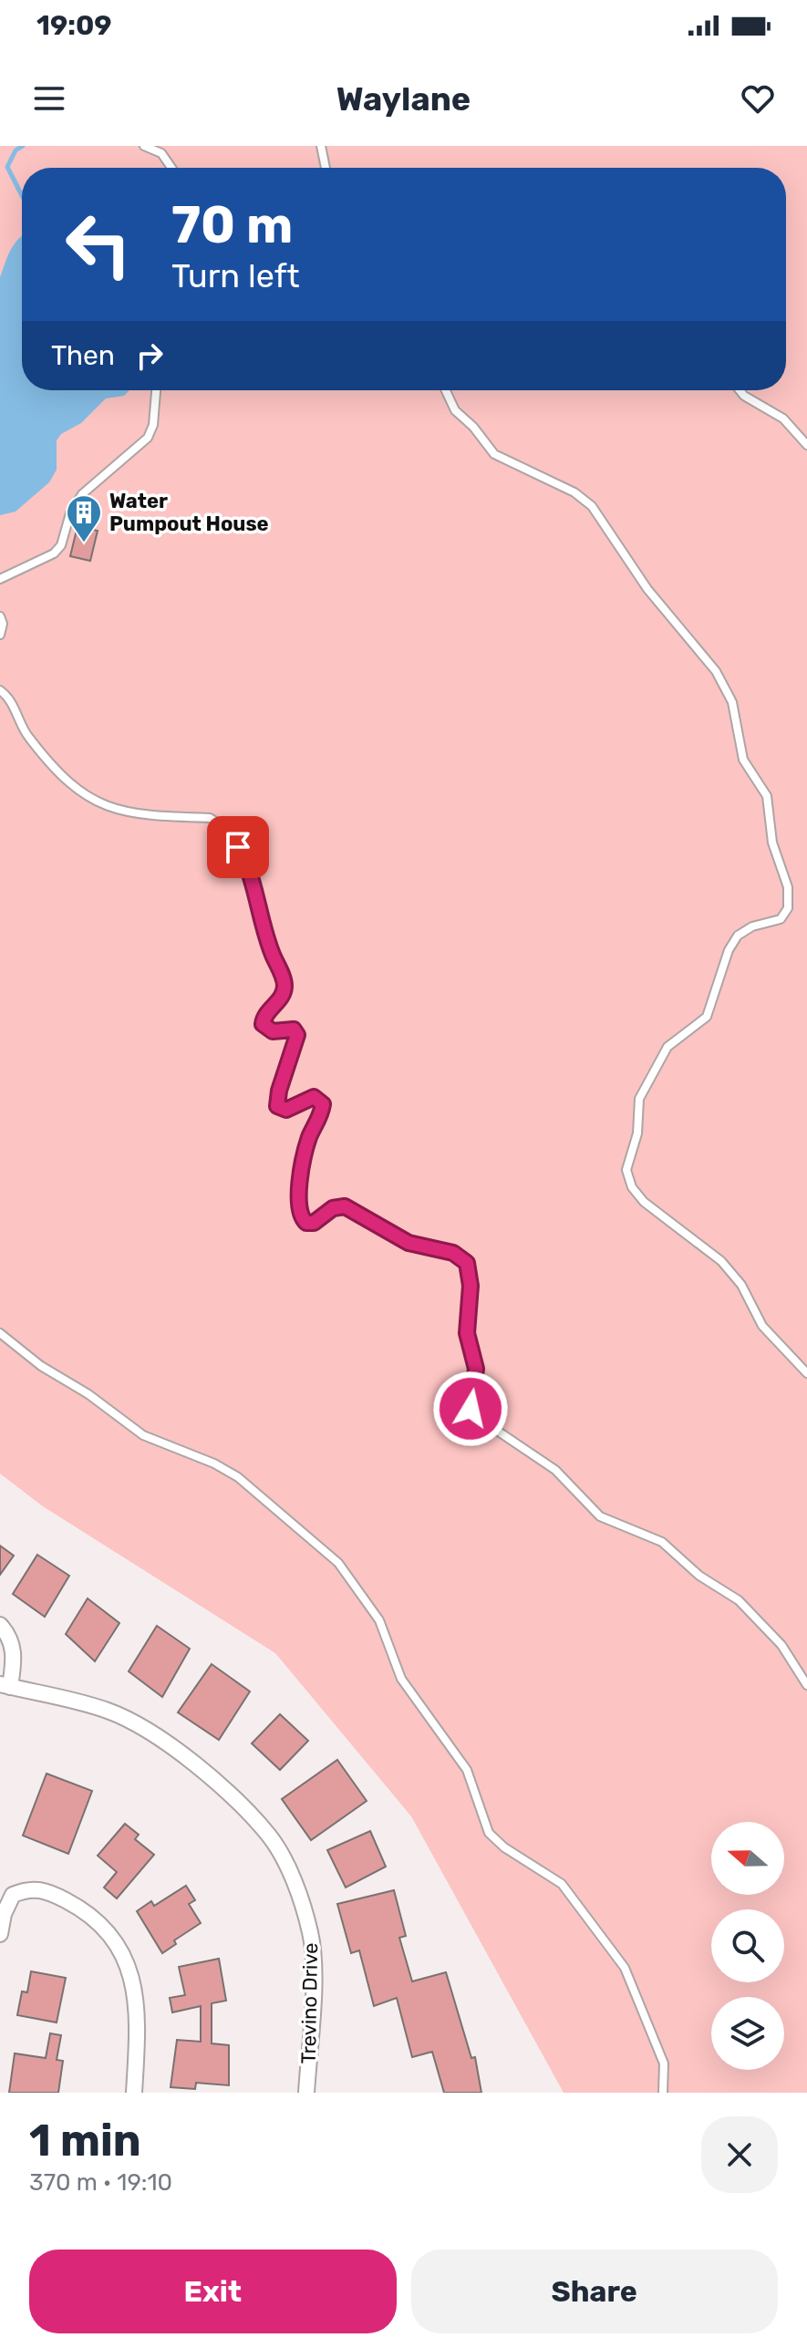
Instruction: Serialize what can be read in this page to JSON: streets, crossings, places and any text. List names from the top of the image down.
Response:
{
  "streets": {
    "street": ["Trevino Drive"]
  },
  "places": {
    "building": ["Water Pumpout House"]
  },
  "north": "left",
  "page": {
    "status": "19:09",
    "header": "Waylane",
    "turn": ["70 m", "Turn left"],
    "then": "Then",
    "heading": ["1 min", "370 m · 19:10"],
    "buttons": ["Exit", "Share"]
  }
}
